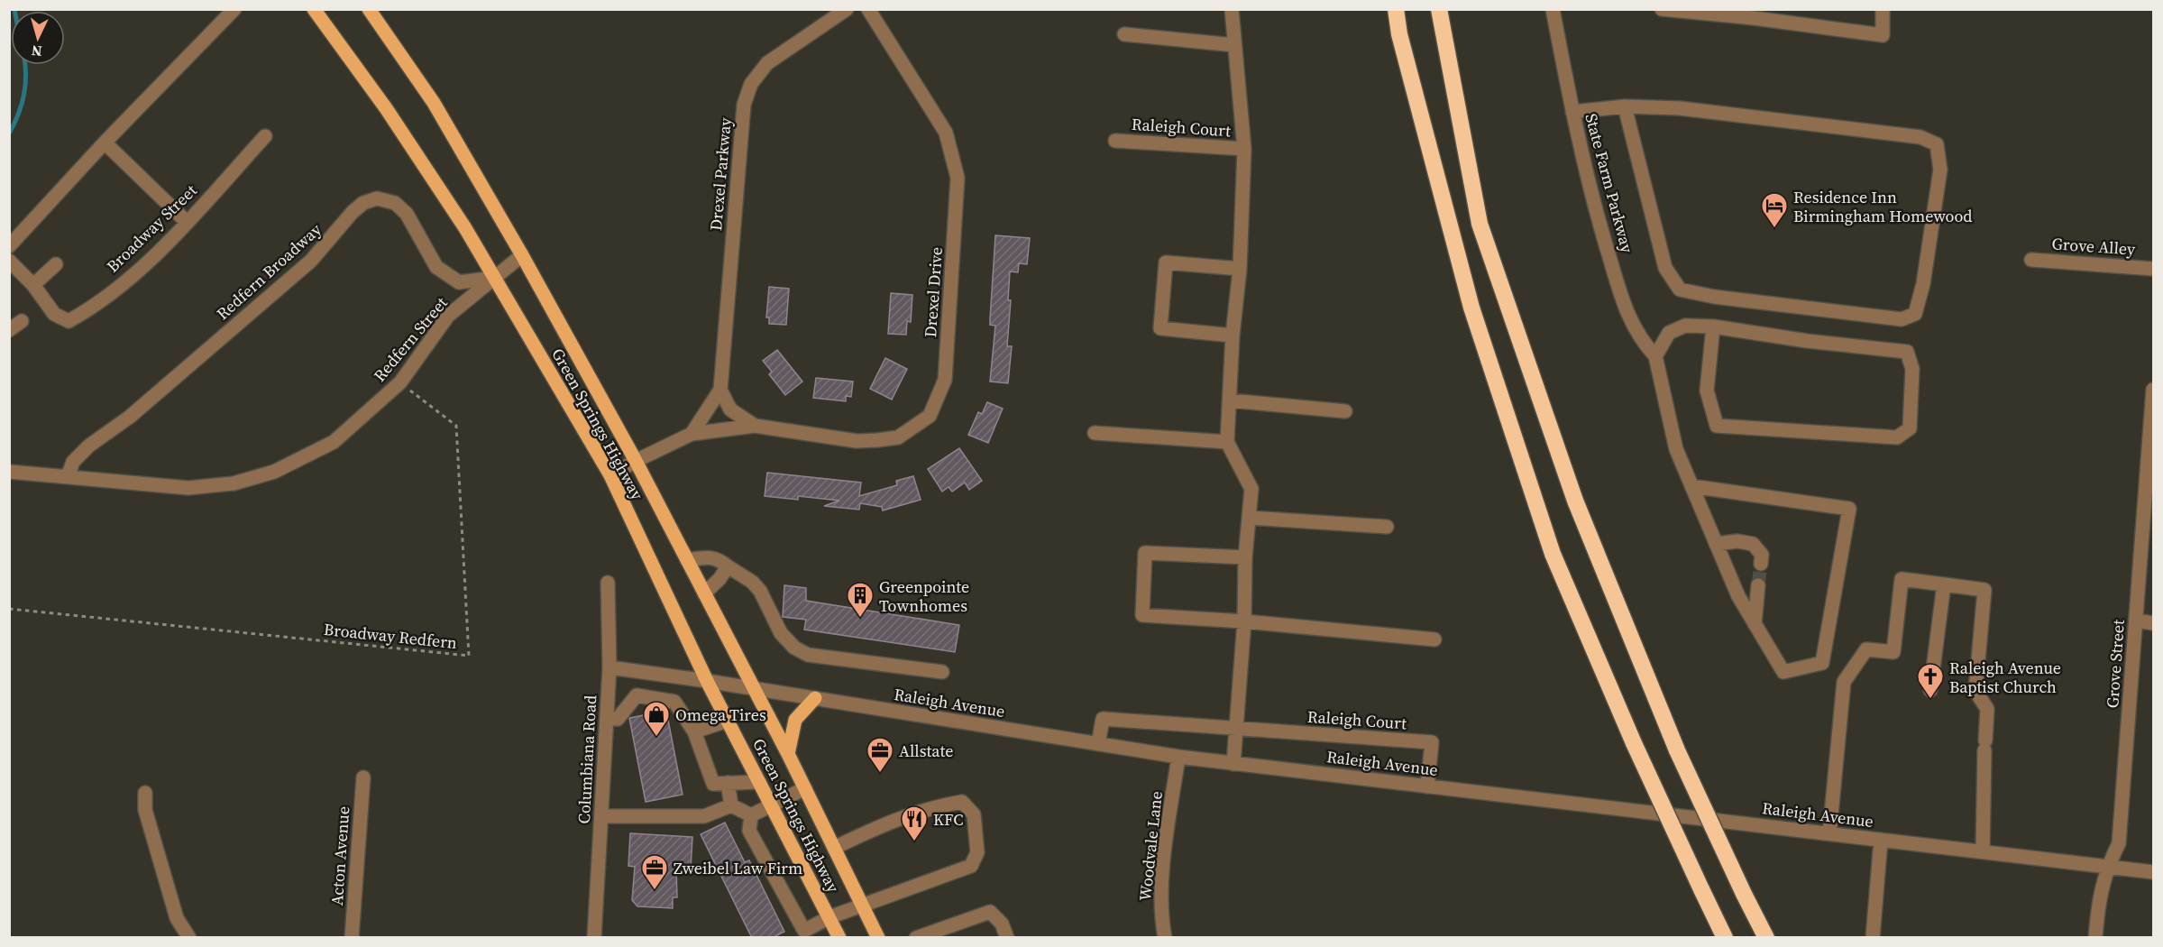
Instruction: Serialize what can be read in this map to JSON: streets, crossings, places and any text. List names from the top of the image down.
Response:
{
  "streets": {
    "main road": ["Green Springs Highway"],
    "street": [
      "Raleigh Court",
      "Drexel Parkway",
      "State Farm Parkway",
      "Broadway Street",
      "Grove Alley",
      "Redfern Broadway",
      "Drexel Drive",
      "Redfern Street",
      "Grove Street",
      "Raleigh Avenue",
      "Columbiana Road",
      "Woodvale Lane",
      "Acton Avenue"
    ],
    "path": ["Broadway Redfern"]
  },
  "crossings": [
    ["Raleigh Court", "Raleigh Avenue"],
    ["Drexel Parkway", "Drexel Drive"],
    ["Redfern Broadway", "Redfern Street"],
    ["Redfern Broadway", "Green Springs Highway"],
    ["Redfern Street", "Green Springs Highway"],
    ["Redfern Street", "Broadway Redfern"],
    ["Green Springs Highway", "Raleigh Avenue"],
    ["Grove Street", "Raleigh Avenue"],
    ["Raleigh Avenue", "Columbiana Road"],
    ["Raleigh Avenue", "Woodvale Lane"]
  ],
  "places": {
    "hotel": ["Residence Inn Birmingham Homewood"],
    "building": ["Greenpointe Townhomes"],
    "church": ["Raleigh Avenue Baptist Church"],
    "shop": ["Omega Tires"],
    "office": ["Allstate", "Zweibel Law Firm"],
    "restaurant": ["KFC"]
  },
  "north": "bottom"
}
